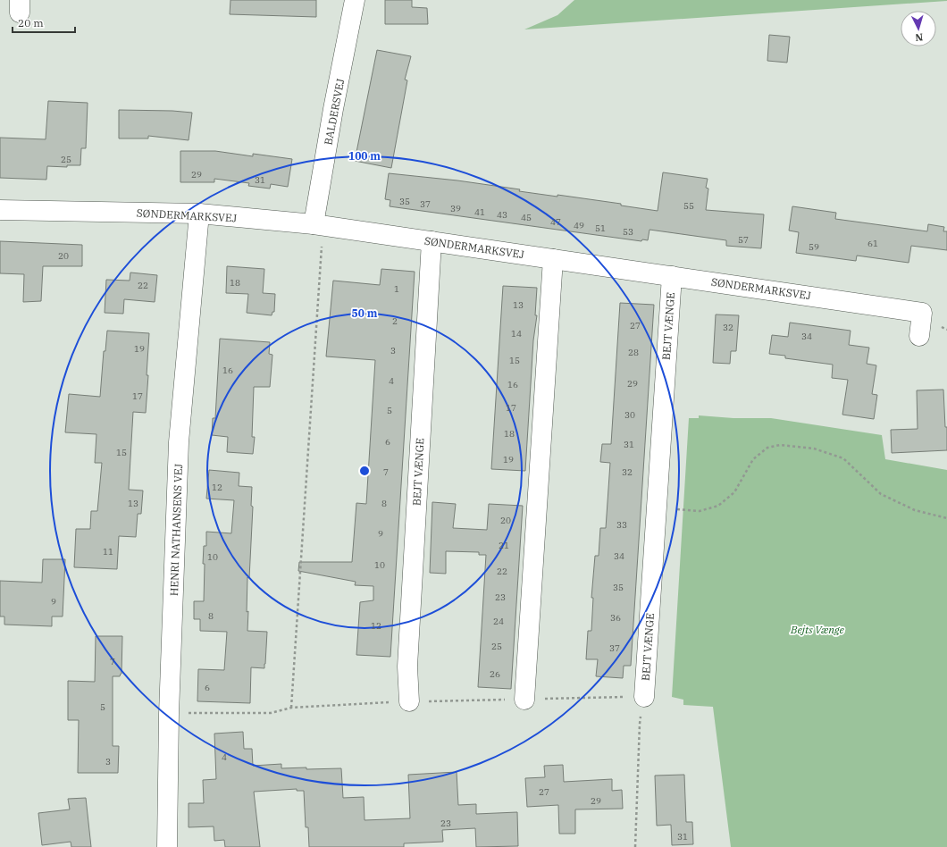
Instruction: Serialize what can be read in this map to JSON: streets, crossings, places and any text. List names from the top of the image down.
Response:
{
  "streets": {
    "street": [
      "BALDERSVEJ",
      "SØNDERMARKSVEJ",
      "BEJT VÆNGE",
      "HENRI NATHANSENS VEJ"
    ]
  },
  "crossings": [
    ["BALDERSVEJ", "SØNDERMARKSVEJ"],
    ["SØNDERMARKSVEJ", "BEJT VÆNGE"],
    ["SØNDERMARKSVEJ", "HENRI NATHANSENS VEJ"]
  ],
  "parks": ["Bejts Vænge"],
  "house_numbers": [
    "25",
    "29",
    "31",
    "35",
    "37",
    "55",
    "39",
    "41",
    "43",
    "45",
    "47",
    "49",
    "51",
    "53",
    "57",
    "61",
    "59",
    "20",
    "18",
    "22",
    "1",
    "13",
    "2",
    "27",
    "32",
    "14",
    "34",
    "19",
    "3",
    "28",
    "15",
    "16",
    "4",
    "29",
    "16",
    "17",
    "17",
    "5",
    "30",
    "18",
    "6",
    "31",
    "15",
    "19",
    "7",
    "32",
    "12",
    "13",
    "8",
    "20",
    "33",
    "9",
    "21",
    "11",
    "34",
    "10",
    "10",
    "22",
    "35",
    "23",
    "9",
    "8",
    "36",
    "24",
    "12",
    "25",
    "37",
    "7",
    "26",
    "6",
    "5",
    "4",
    "3",
    "27",
    "29",
    "23",
    "31"
  ],
  "scale_bar": "20 m",
  "north": "bottom",
  "rings": ["100 m", "50 m"]
}
